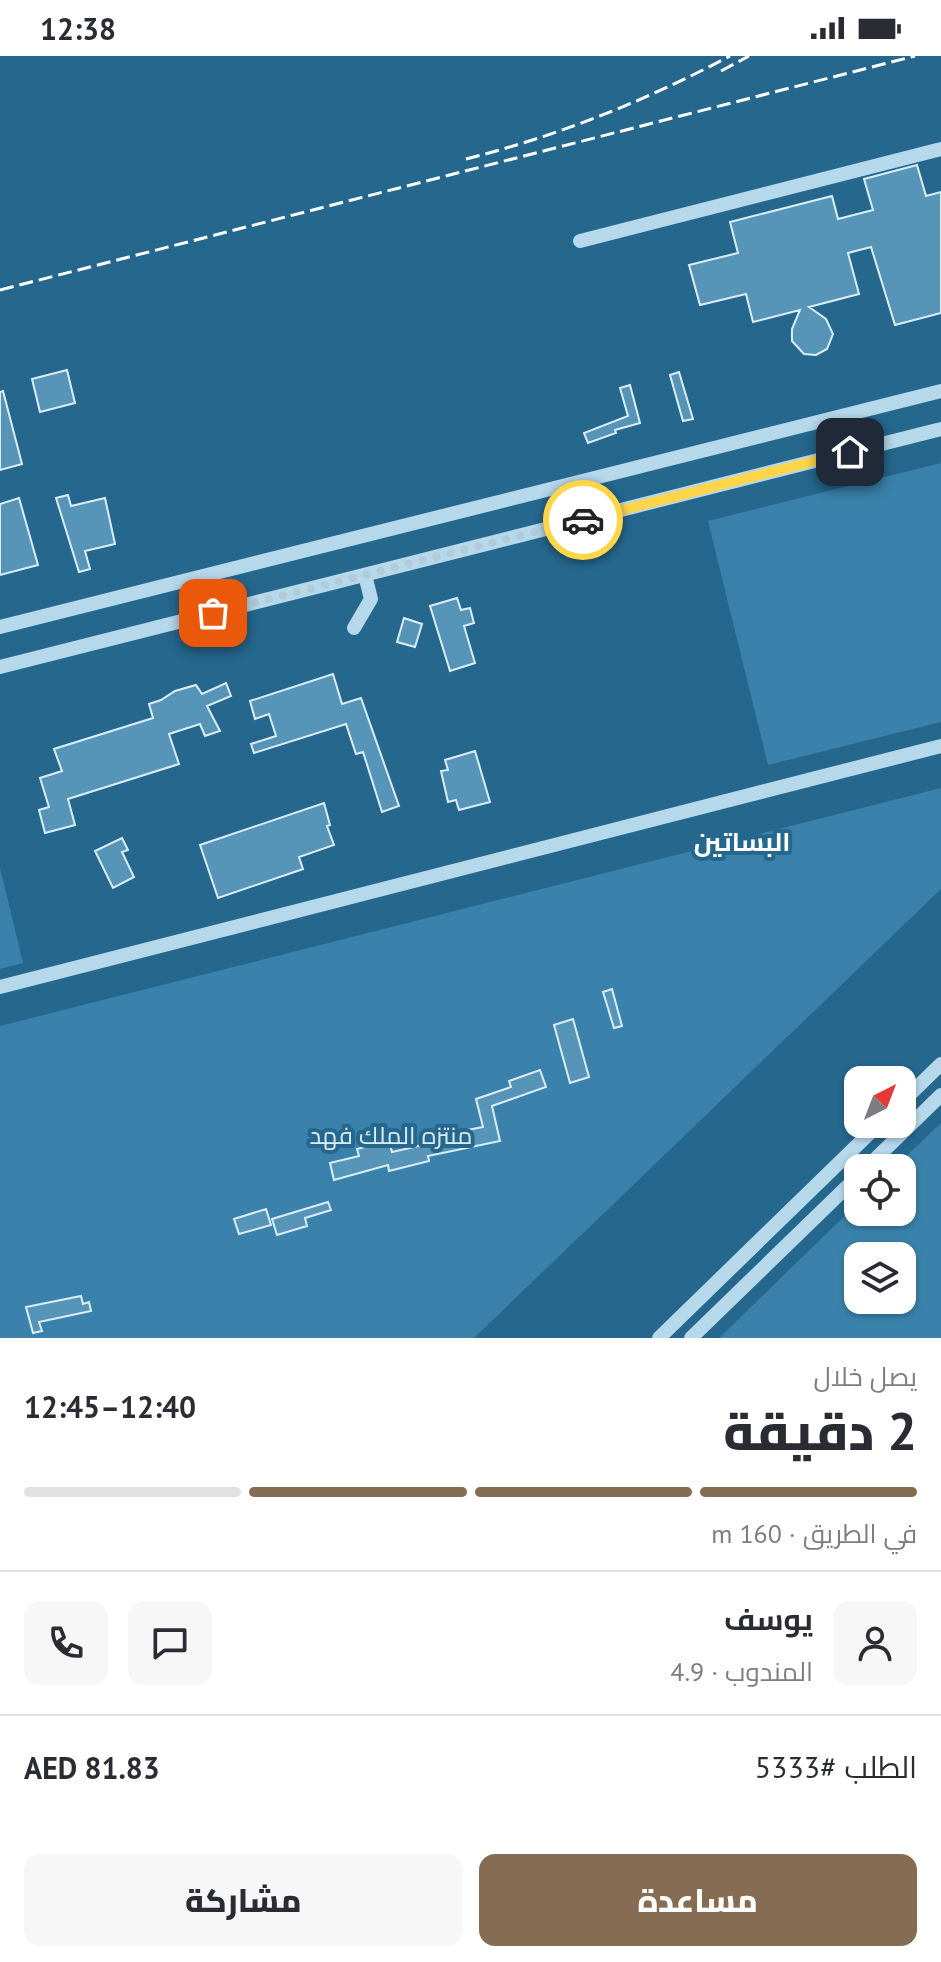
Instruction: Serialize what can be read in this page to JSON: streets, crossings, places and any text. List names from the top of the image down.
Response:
{
  "districts": ["البساتين"],
  "parks": ["منتزه الملك فهد"],
  "north": "top right",
  "page": {
    "status": "12:38",
    "heading": ["2 دقيقة", "يصل خلال", "12:40–12:45"],
    "panel": [
      "يوسف",
      "المندوب · 4.9",
      "الطلب #5333",
      "AED 81.83"
    ],
    "bar": "في الطريق · 160 m",
    "buttons": ["مساعدة", "مشاركة"]
  }
}
